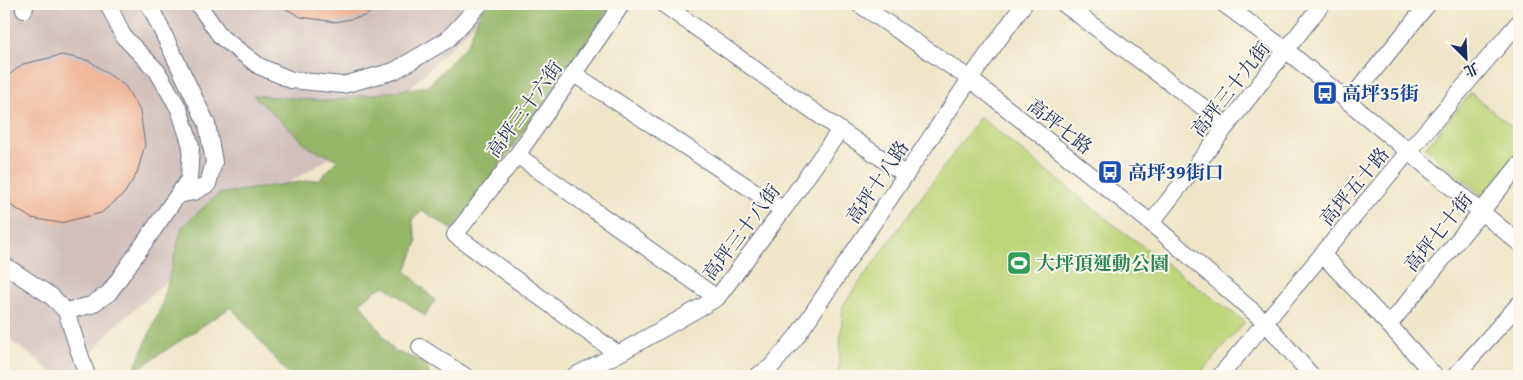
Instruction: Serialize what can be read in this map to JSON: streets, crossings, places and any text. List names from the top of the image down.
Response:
{
  "streets": {
    "street": [
      "高坪三十九街",
      "高坪三十六街",
      "高坪七路",
      "高坪十八路",
      "高坪五十路",
      "高坪三十八街",
      "高坪七十街"
    ]
  },
  "crossings": [
    ["高坪三十九街", "高坪七路"],
    ["高坪三十六街", "高坪三十八街"],
    ["高坪七路", "高坪十八路"],
    ["高坪七路", "高坪五十路"]
  ],
  "places": {
    "bus stop": ["高坪35街", "高坪39街口"],
    "sports": ["大坪頂運動公園"]
  },
  "north": "bottom right"
}
